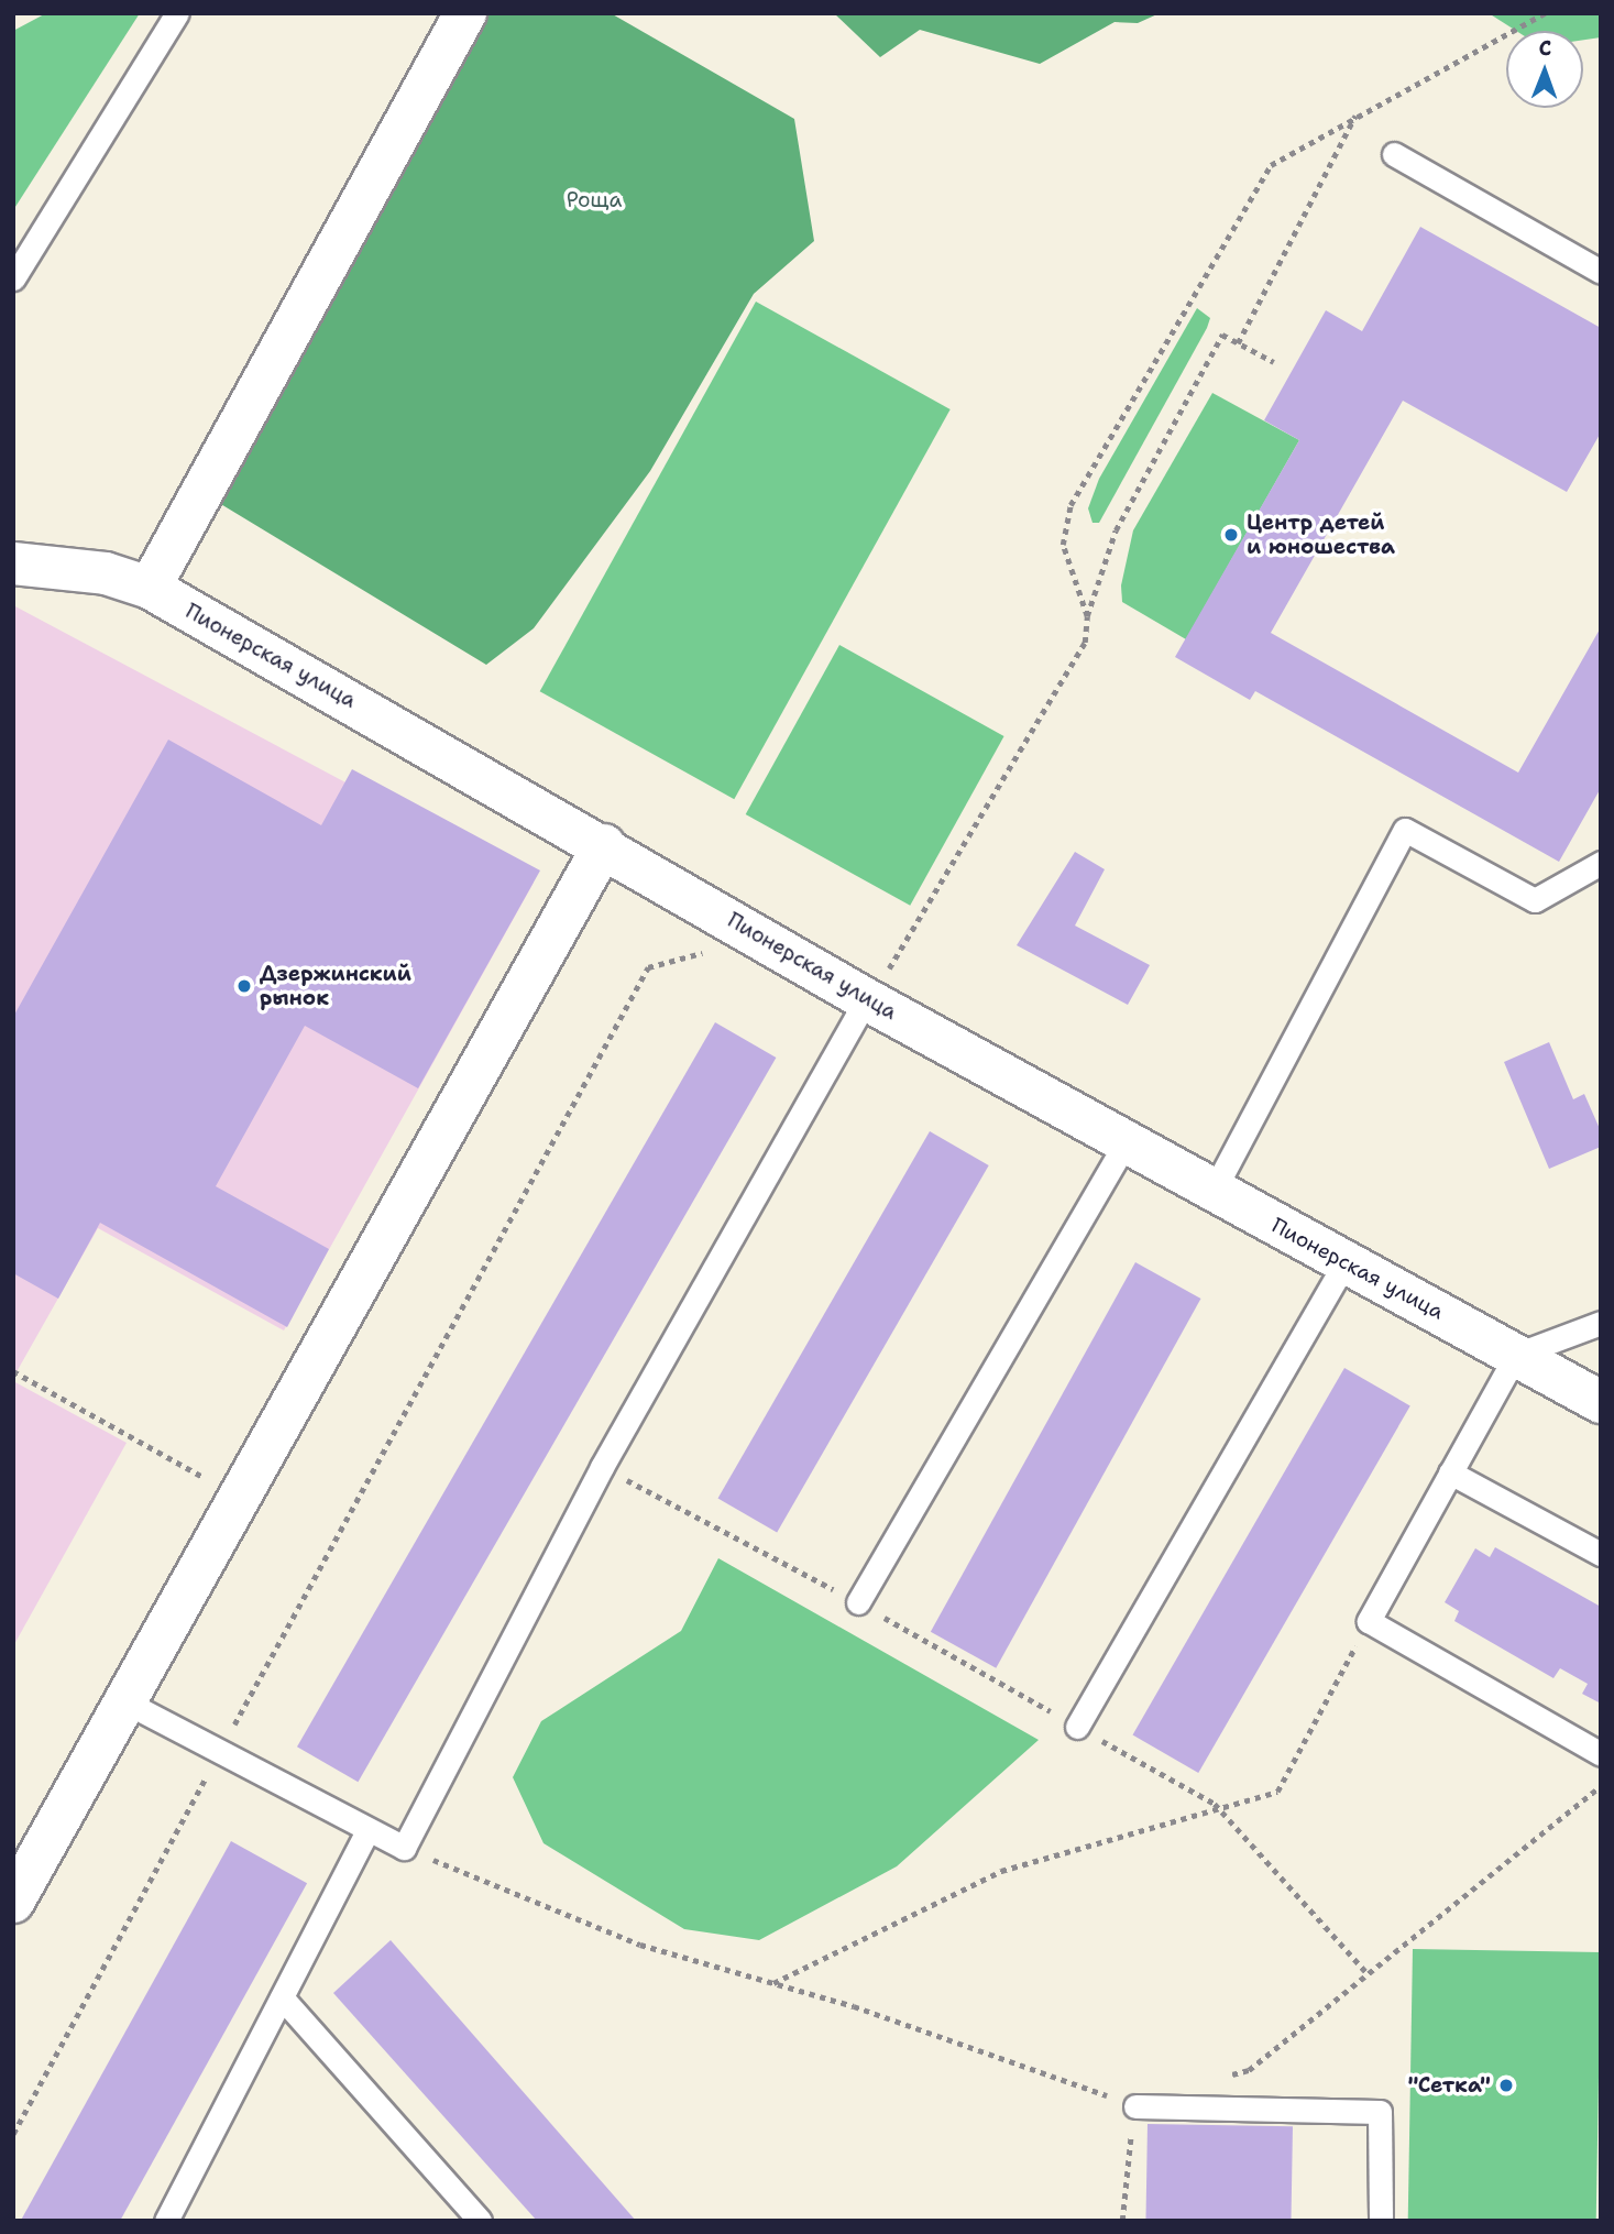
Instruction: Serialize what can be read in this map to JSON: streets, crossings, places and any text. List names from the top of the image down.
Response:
{
  "streets": {
    "street": ["Пионерская улица"]
  },
  "parks": ["Роща"],
  "places": ["Центр детей и юношества", "Дзержинский рынок", "\"Сетка\""],
  "north": "top"
}
